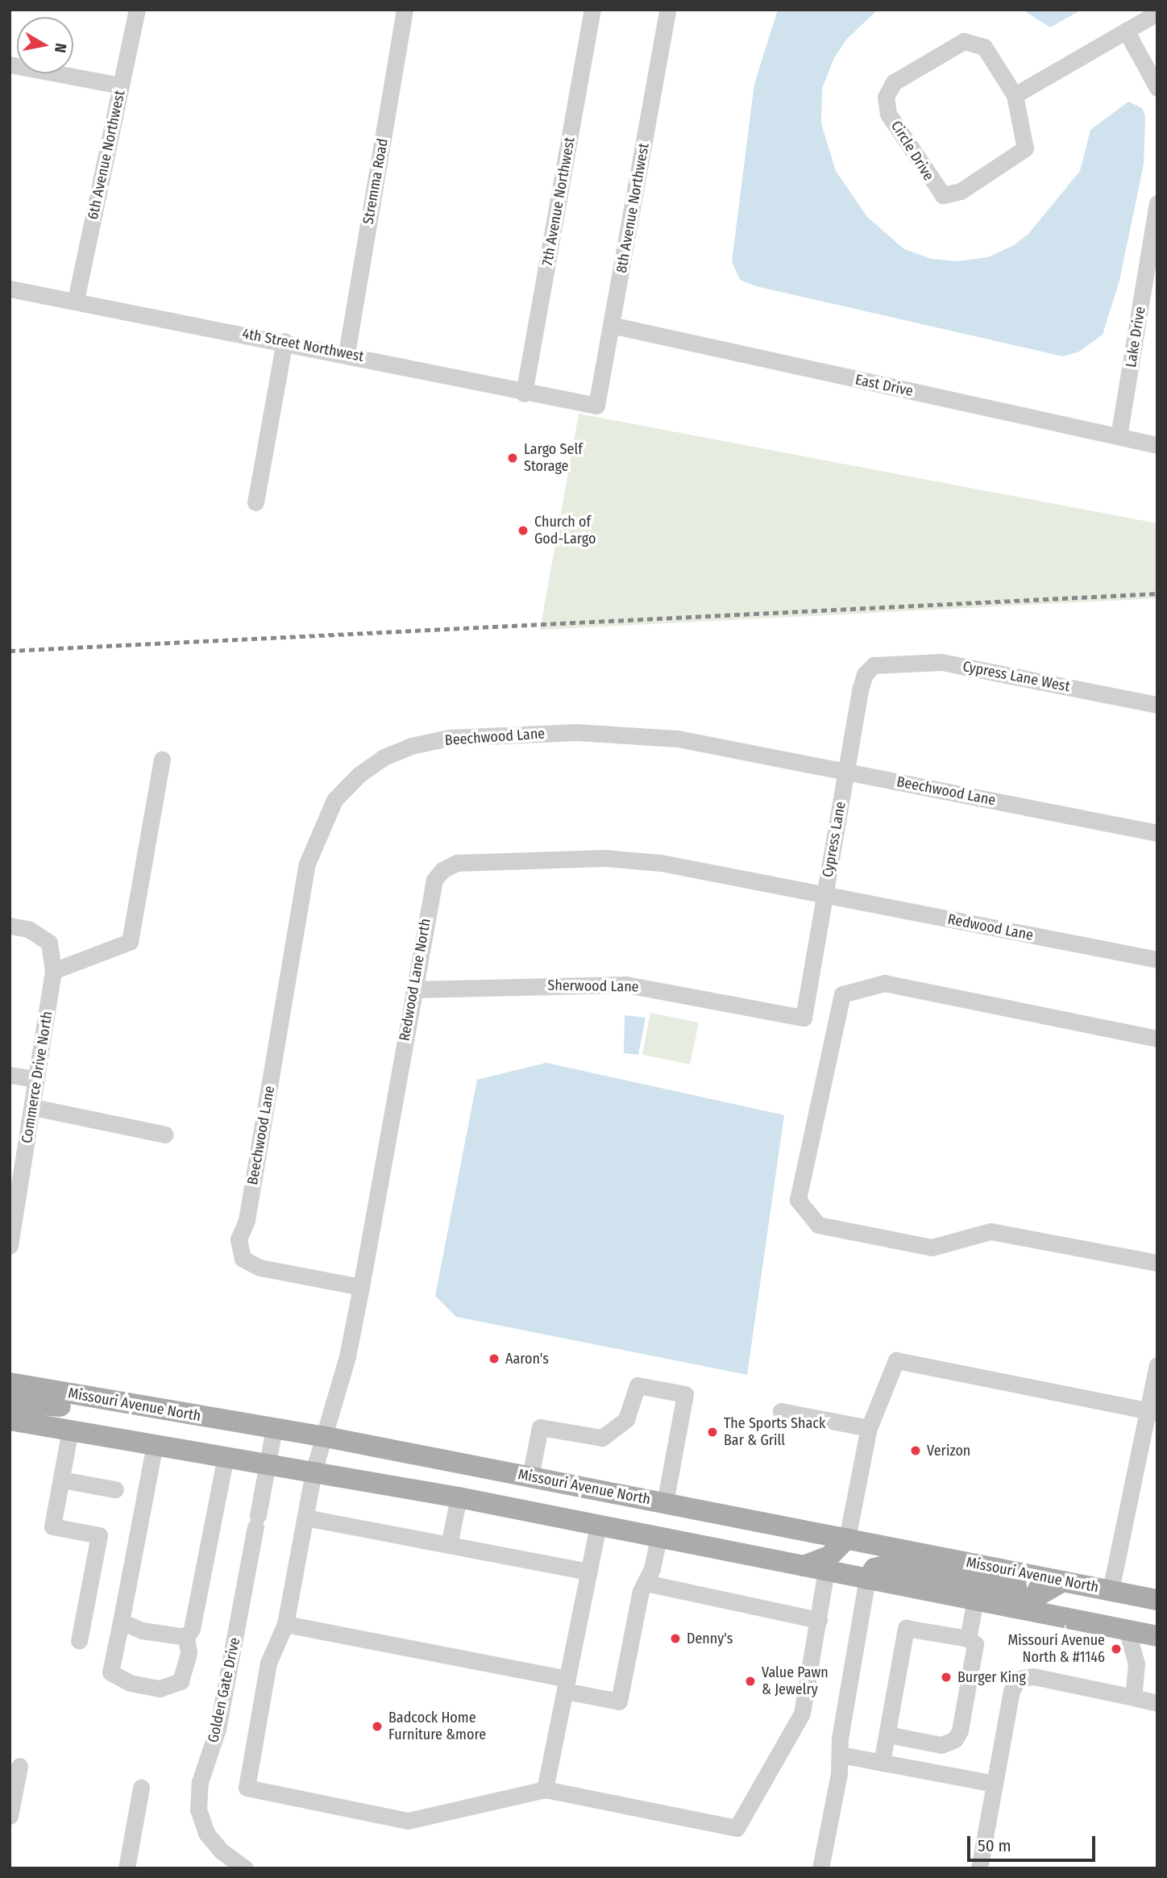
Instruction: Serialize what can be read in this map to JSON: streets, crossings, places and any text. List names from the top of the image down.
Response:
{
  "streets": {
    "main road": ["Missouri Avenue North"],
    "street": [
      "Circle Drive",
      "6th Avenue Northwest",
      "Stremma Road",
      "7th Avenue Northwest",
      "8th Avenue Northwest",
      "Lake Drive",
      "4th Street Northwest",
      "East Drive",
      "Cypress Lane West",
      "Beechwood Lane",
      "Cypress Lane",
      "Redwood Lane",
      "Redwood Lane North",
      "Sherwood Lane",
      "Commerce Drive North",
      "Golden Gate Drive"
    ]
  },
  "crossings": [
    ["6th Avenue Northwest", "4th Street Northwest"],
    ["Stremma Road", "4th Street Northwest"],
    ["7th Avenue Northwest", "4th Street Northwest"],
    ["8th Avenue Northwest", "4th Street Northwest"],
    ["8th Avenue Northwest", "East Drive"],
    ["Lake Drive", "East Drive"],
    ["Cypress Lane West", "Cypress Lane"],
    ["Beechwood Lane", "Cypress Lane"],
    ["Beechwood Lane", "Redwood Lane North"],
    ["Cypress Lane", "Redwood Lane"],
    ["Cypress Lane", "Redwood Lane North"],
    ["Cypress Lane", "Sherwood Lane"],
    ["Redwood Lane", "Redwood Lane North"],
    ["Redwood Lane North", "Sherwood Lane"],
    ["Redwood Lane North", "Missouri Avenue North"],
    ["Missouri Avenue North", "Golden Gate Drive"]
  ],
  "places": [
    "Largo Self Storage",
    "Church of God-Largo",
    "Aaron's",
    "The Sports Shack Bar & Grill",
    "Verizon",
    "Denny's",
    "Missouri Avenue North & #1146",
    "Burger King",
    "Value Pawn & Jewelry",
    "Badcock Home Furniture &more"
  ],
  "scale_bar": "50 m",
  "north": "right"
}
